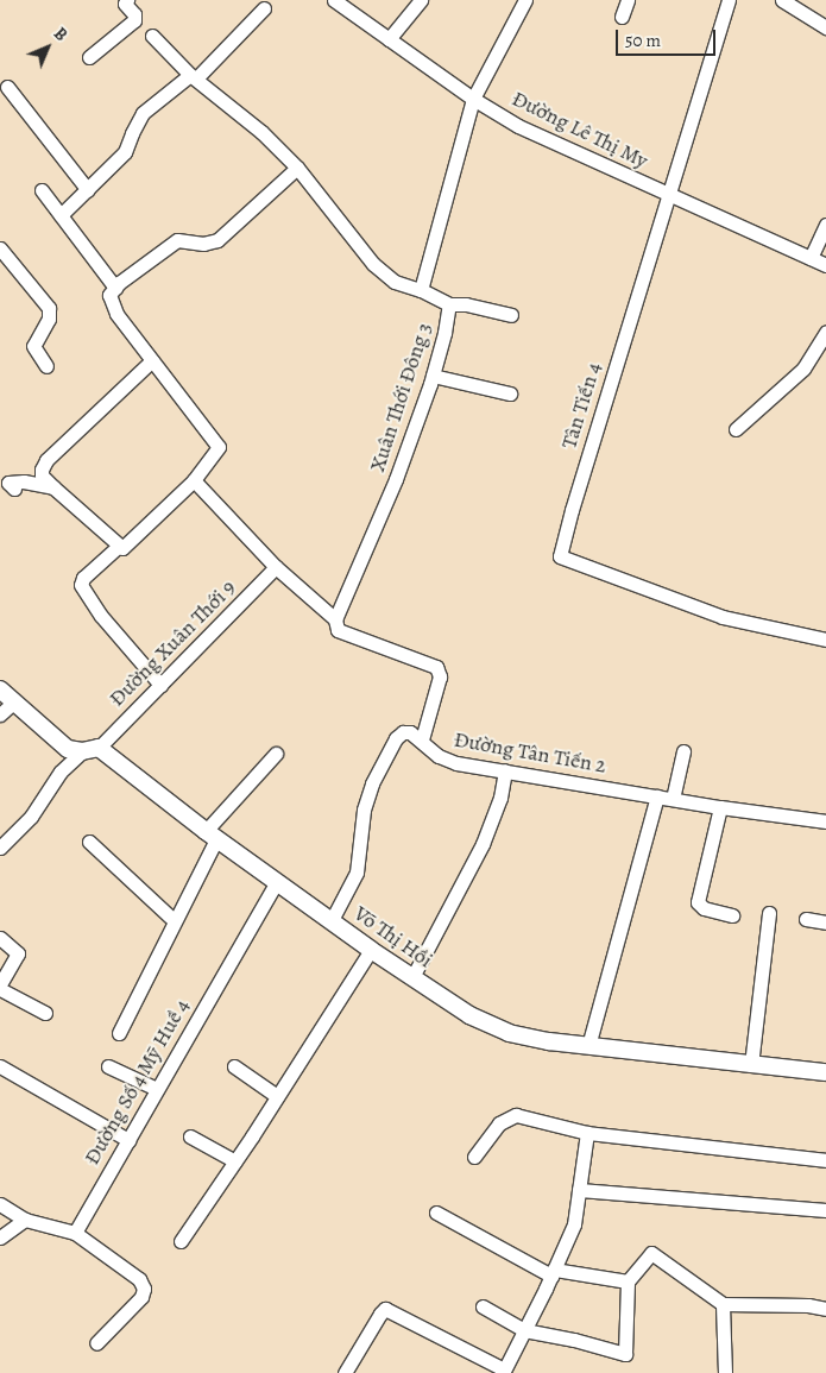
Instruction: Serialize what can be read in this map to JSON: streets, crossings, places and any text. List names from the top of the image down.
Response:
{
  "streets": {
    "street": [
      "Đường Lê Thị My",
      "Xuân Thới Đông 3",
      "Tân Tiến 4",
      "Đường Xuân Thới 9",
      "Đường Tân Tiến 2",
      "Võ Thị Hồi",
      "Đường Số 4 Mỹ Huề 4"
    ]
  },
  "crossings": [
    ["Đường Lê Thị My", "Xuân Thới Đông 3"],
    ["Đường Lê Thị My", "Tân Tiến 4"],
    ["Đường Xuân Thới 9", "Võ Thị Hồi"],
    ["Võ Thị Hồi", "Đường Số 4 Mỹ Huề 4"]
  ],
  "scale_bar": "50 m",
  "north": "top right"
}
